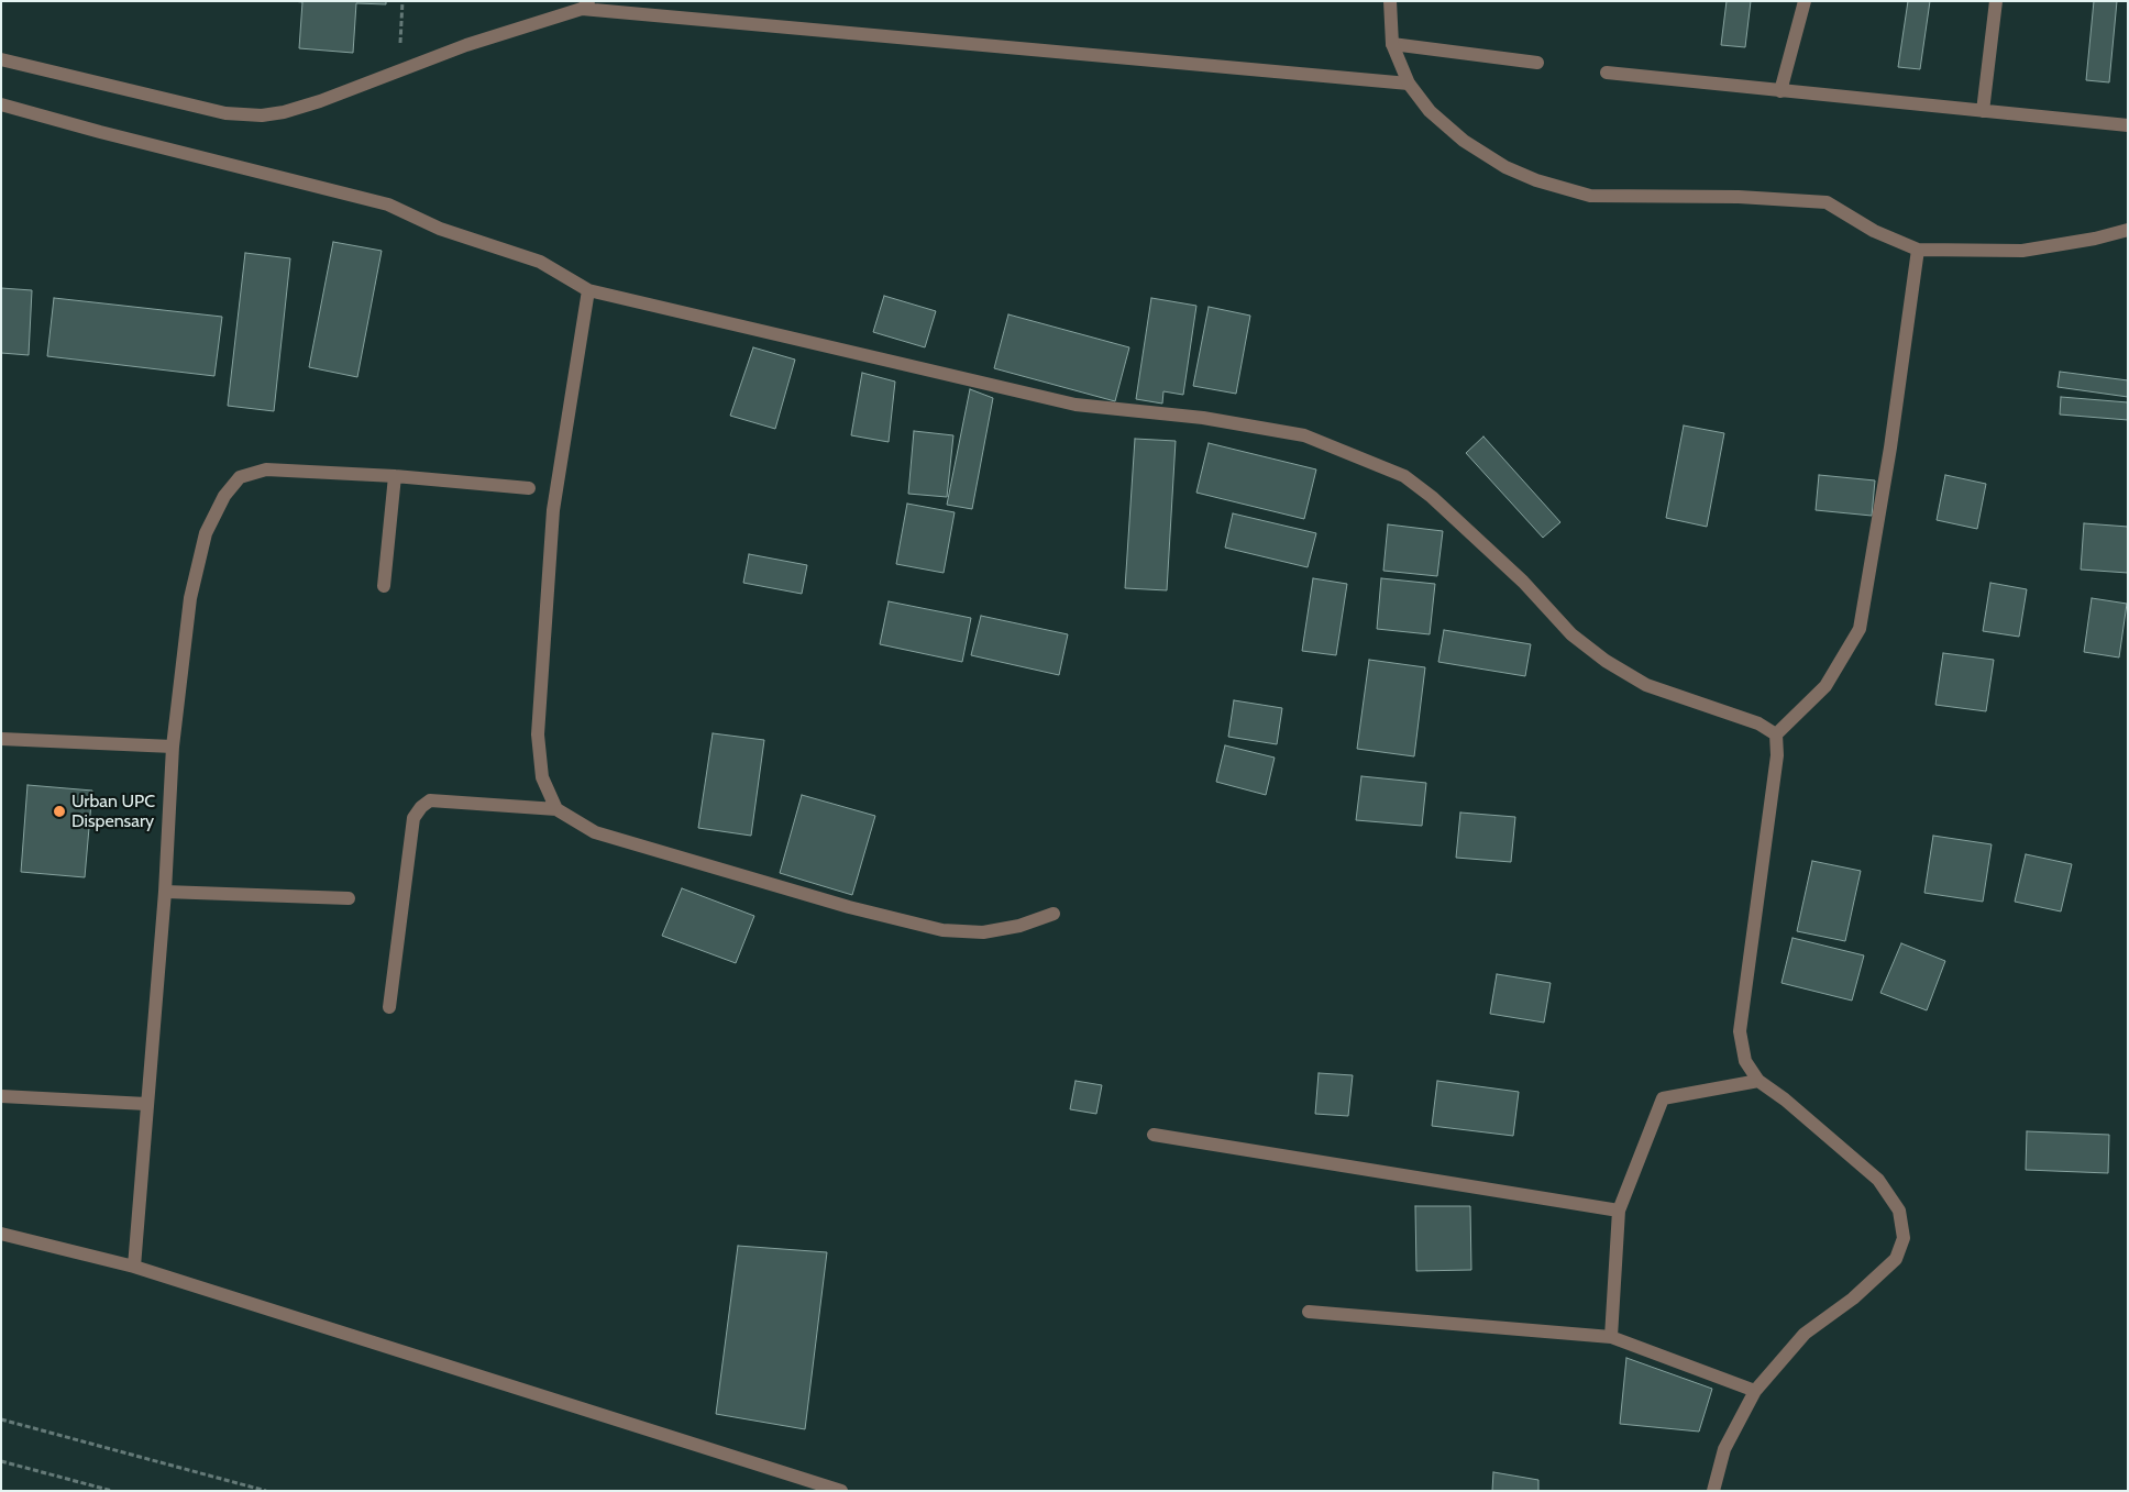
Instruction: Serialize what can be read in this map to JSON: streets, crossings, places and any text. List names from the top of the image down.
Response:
{
  "places": ["Urban UPC Dispensary"]
}
